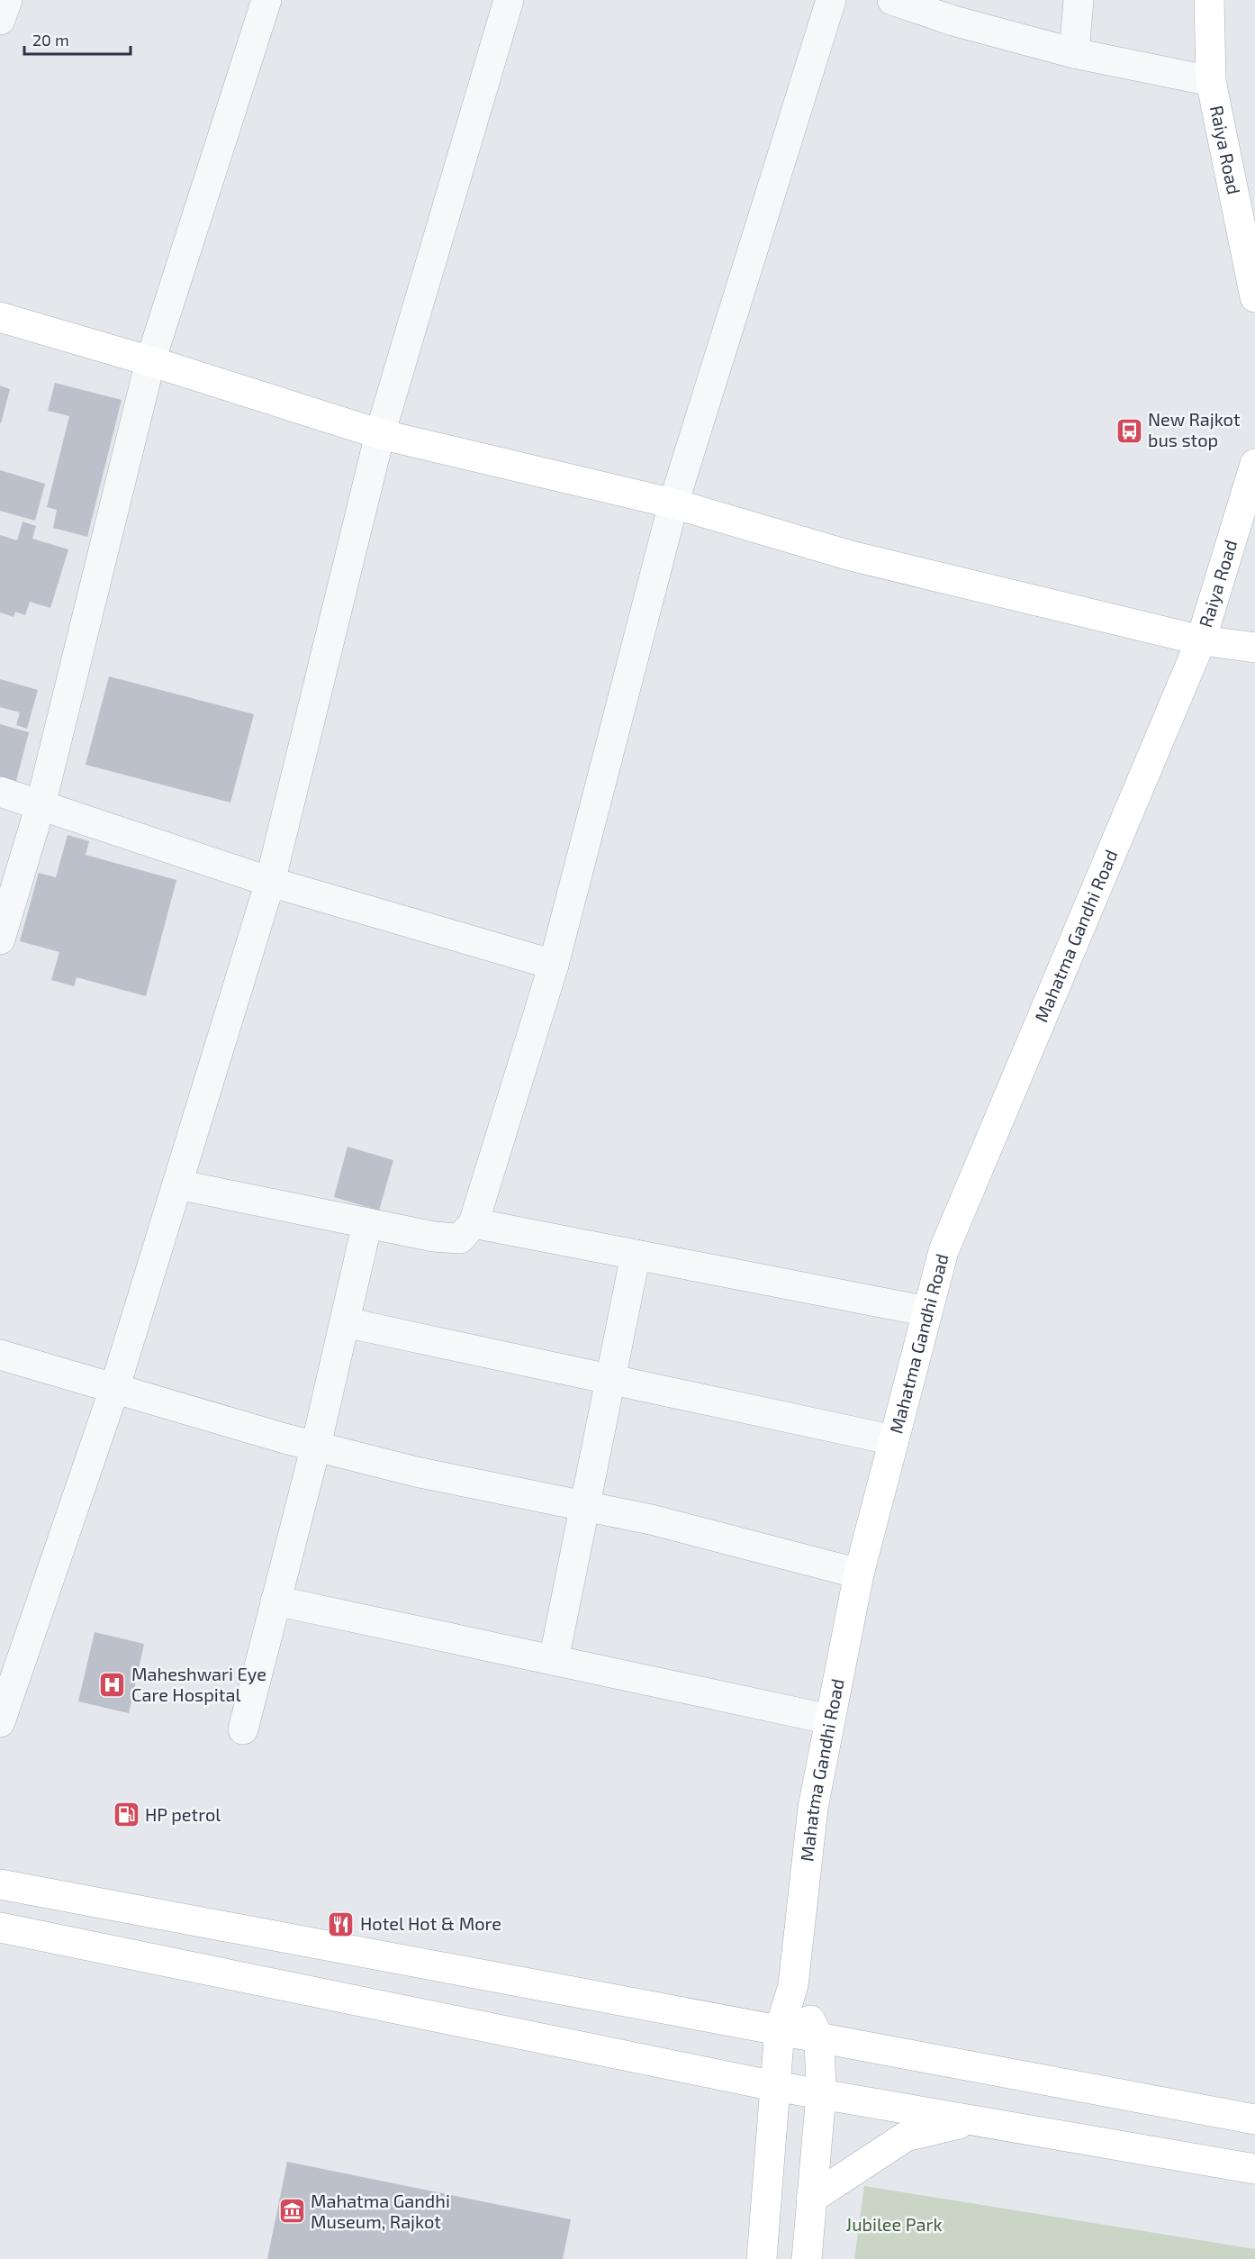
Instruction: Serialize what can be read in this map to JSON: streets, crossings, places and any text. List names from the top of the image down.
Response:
{
  "streets": {
    "main road": ["Raiya Road", "Mahatma Gandhi Road"]
  },
  "crossings": [
    ["Raiya Road", "Mahatma Gandhi Road"]
  ],
  "parks": ["Jubilee Park"],
  "places": {
    "bus stop": ["New Rajkot bus stop"],
    "hospital": ["Maheshwari Eye Care Hospital"],
    "fuel station": ["HP petrol"],
    "restaurant": ["Hotel Hot & More"],
    "museum": ["Mahatma Gandhi Museum, Rajkot"]
  },
  "scale_bar": "20 m"
}
